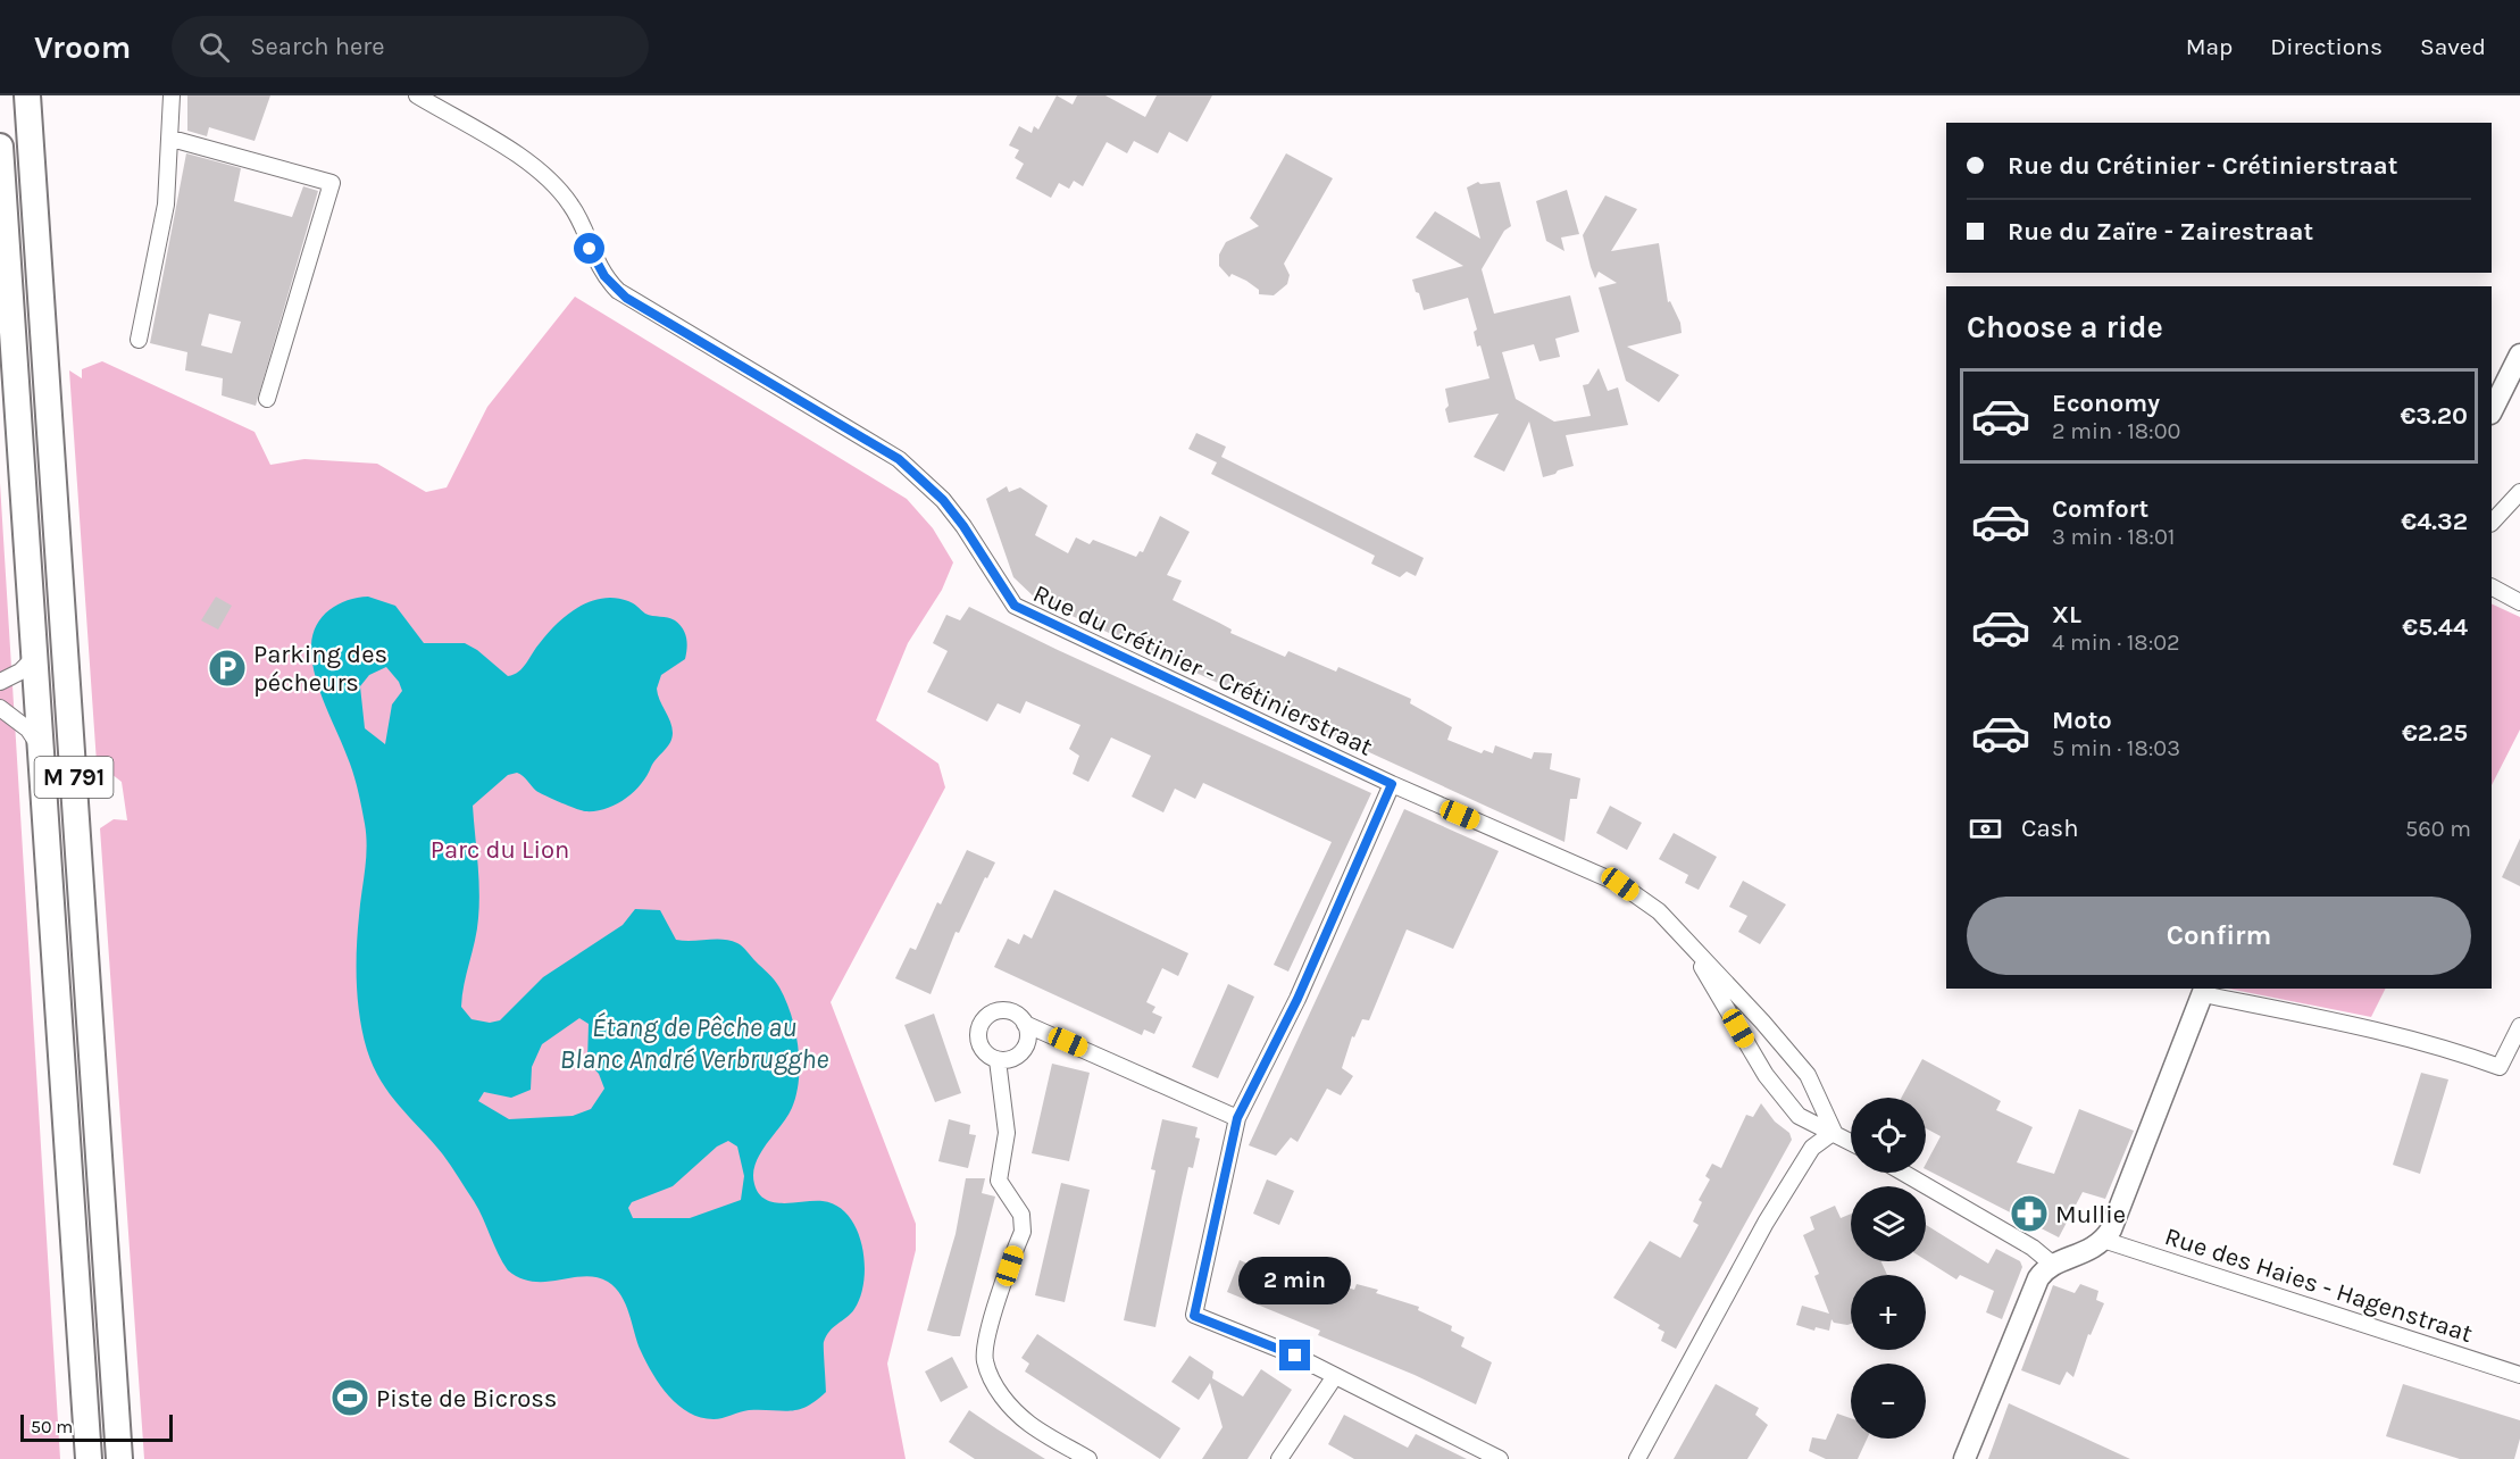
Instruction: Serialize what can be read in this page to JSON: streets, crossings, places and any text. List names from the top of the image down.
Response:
{
  "streets": {
    "main road": ["M 791"],
    "street": ["Rue du Crétinier - Crétinierstraat", "Rue des Haies - Hagenstraat"]
  },
  "water": ["Étang de Pêche au Blanc André Verbrugghe"],
  "parks": ["Parc du Lion"],
  "places": {
    "parking": ["Parking des pécheurs"],
    "pharmacy": ["Mullie"],
    "sports": ["Piste de Bicross"]
  },
  "scale_bar": "50 m",
  "page": {
    "header": "Vroom",
    "search": "Search here",
    "nav": ["Map", "Directions", "Saved"],
    "banner": ["Rue du Crétinier - Crétinierstraat", "Rue du Zaïre - Zairestraat"],
    "heading": "Choose a ride",
    "list": [
      {
        "name": "Economy",
        "note": "2 min · 18:00",
        "value": "€3.20"
      },
      {
        "name": "Comfort",
        "note": "3 min · 18:01",
        "value": "€4.32"
      },
      {
        "name": "XL",
        "note": "4 min · 18:02",
        "value": "€5.44"
      },
      {
        "name": "Moto",
        "note": "5 min · 18:03",
        "value": "€2.25"
      }
    ],
    "pay": ["Cash", "560 m"],
    "buttons": "Confirm",
    "map_buttons": ["+", "−"],
    "bubble": "2 min",
    "scale": "50 m"
  }
}
